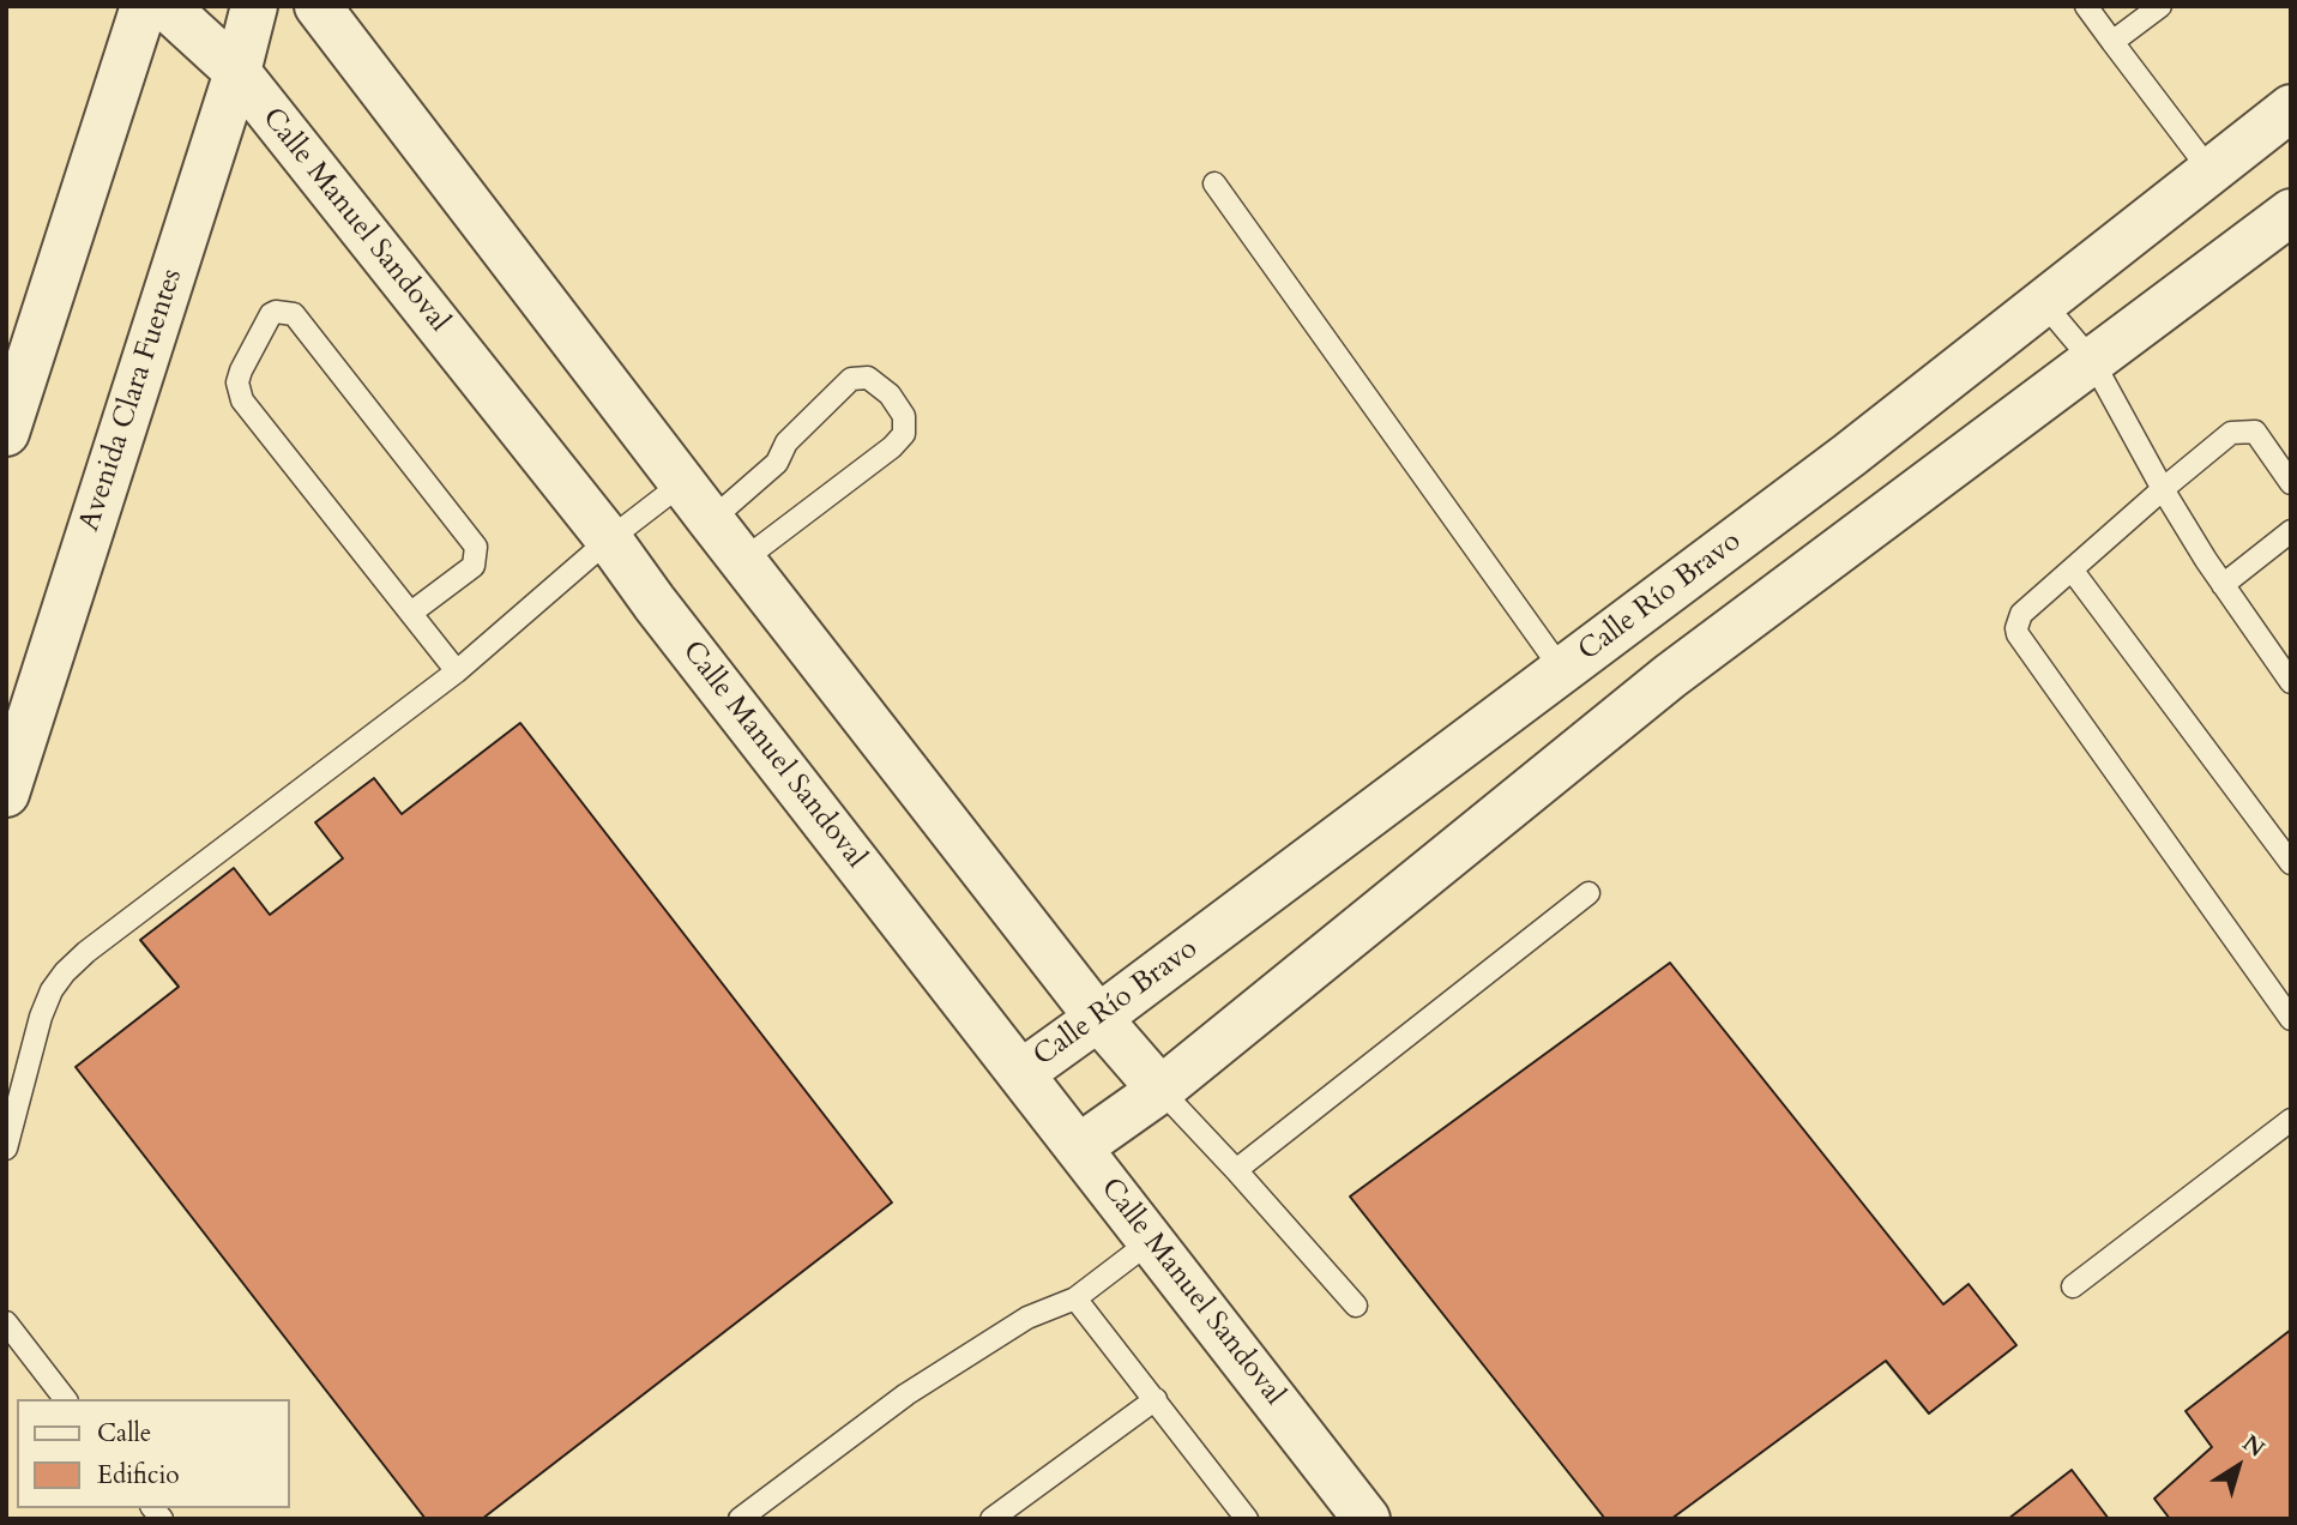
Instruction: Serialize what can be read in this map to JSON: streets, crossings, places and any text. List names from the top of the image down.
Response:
{
  "streets": {
    "street": ["Calle Manuel Sandoval", "Avenida Clara Fuentes", "Calle Río Bravo"]
  },
  "crossings": [
    ["Calle Manuel Sandoval", "Avenida Clara Fuentes"],
    ["Calle Manuel Sandoval", "Calle Río Bravo"]
  ],
  "legend": ["Calle", "Edificio"],
  "north": "top right"
}
